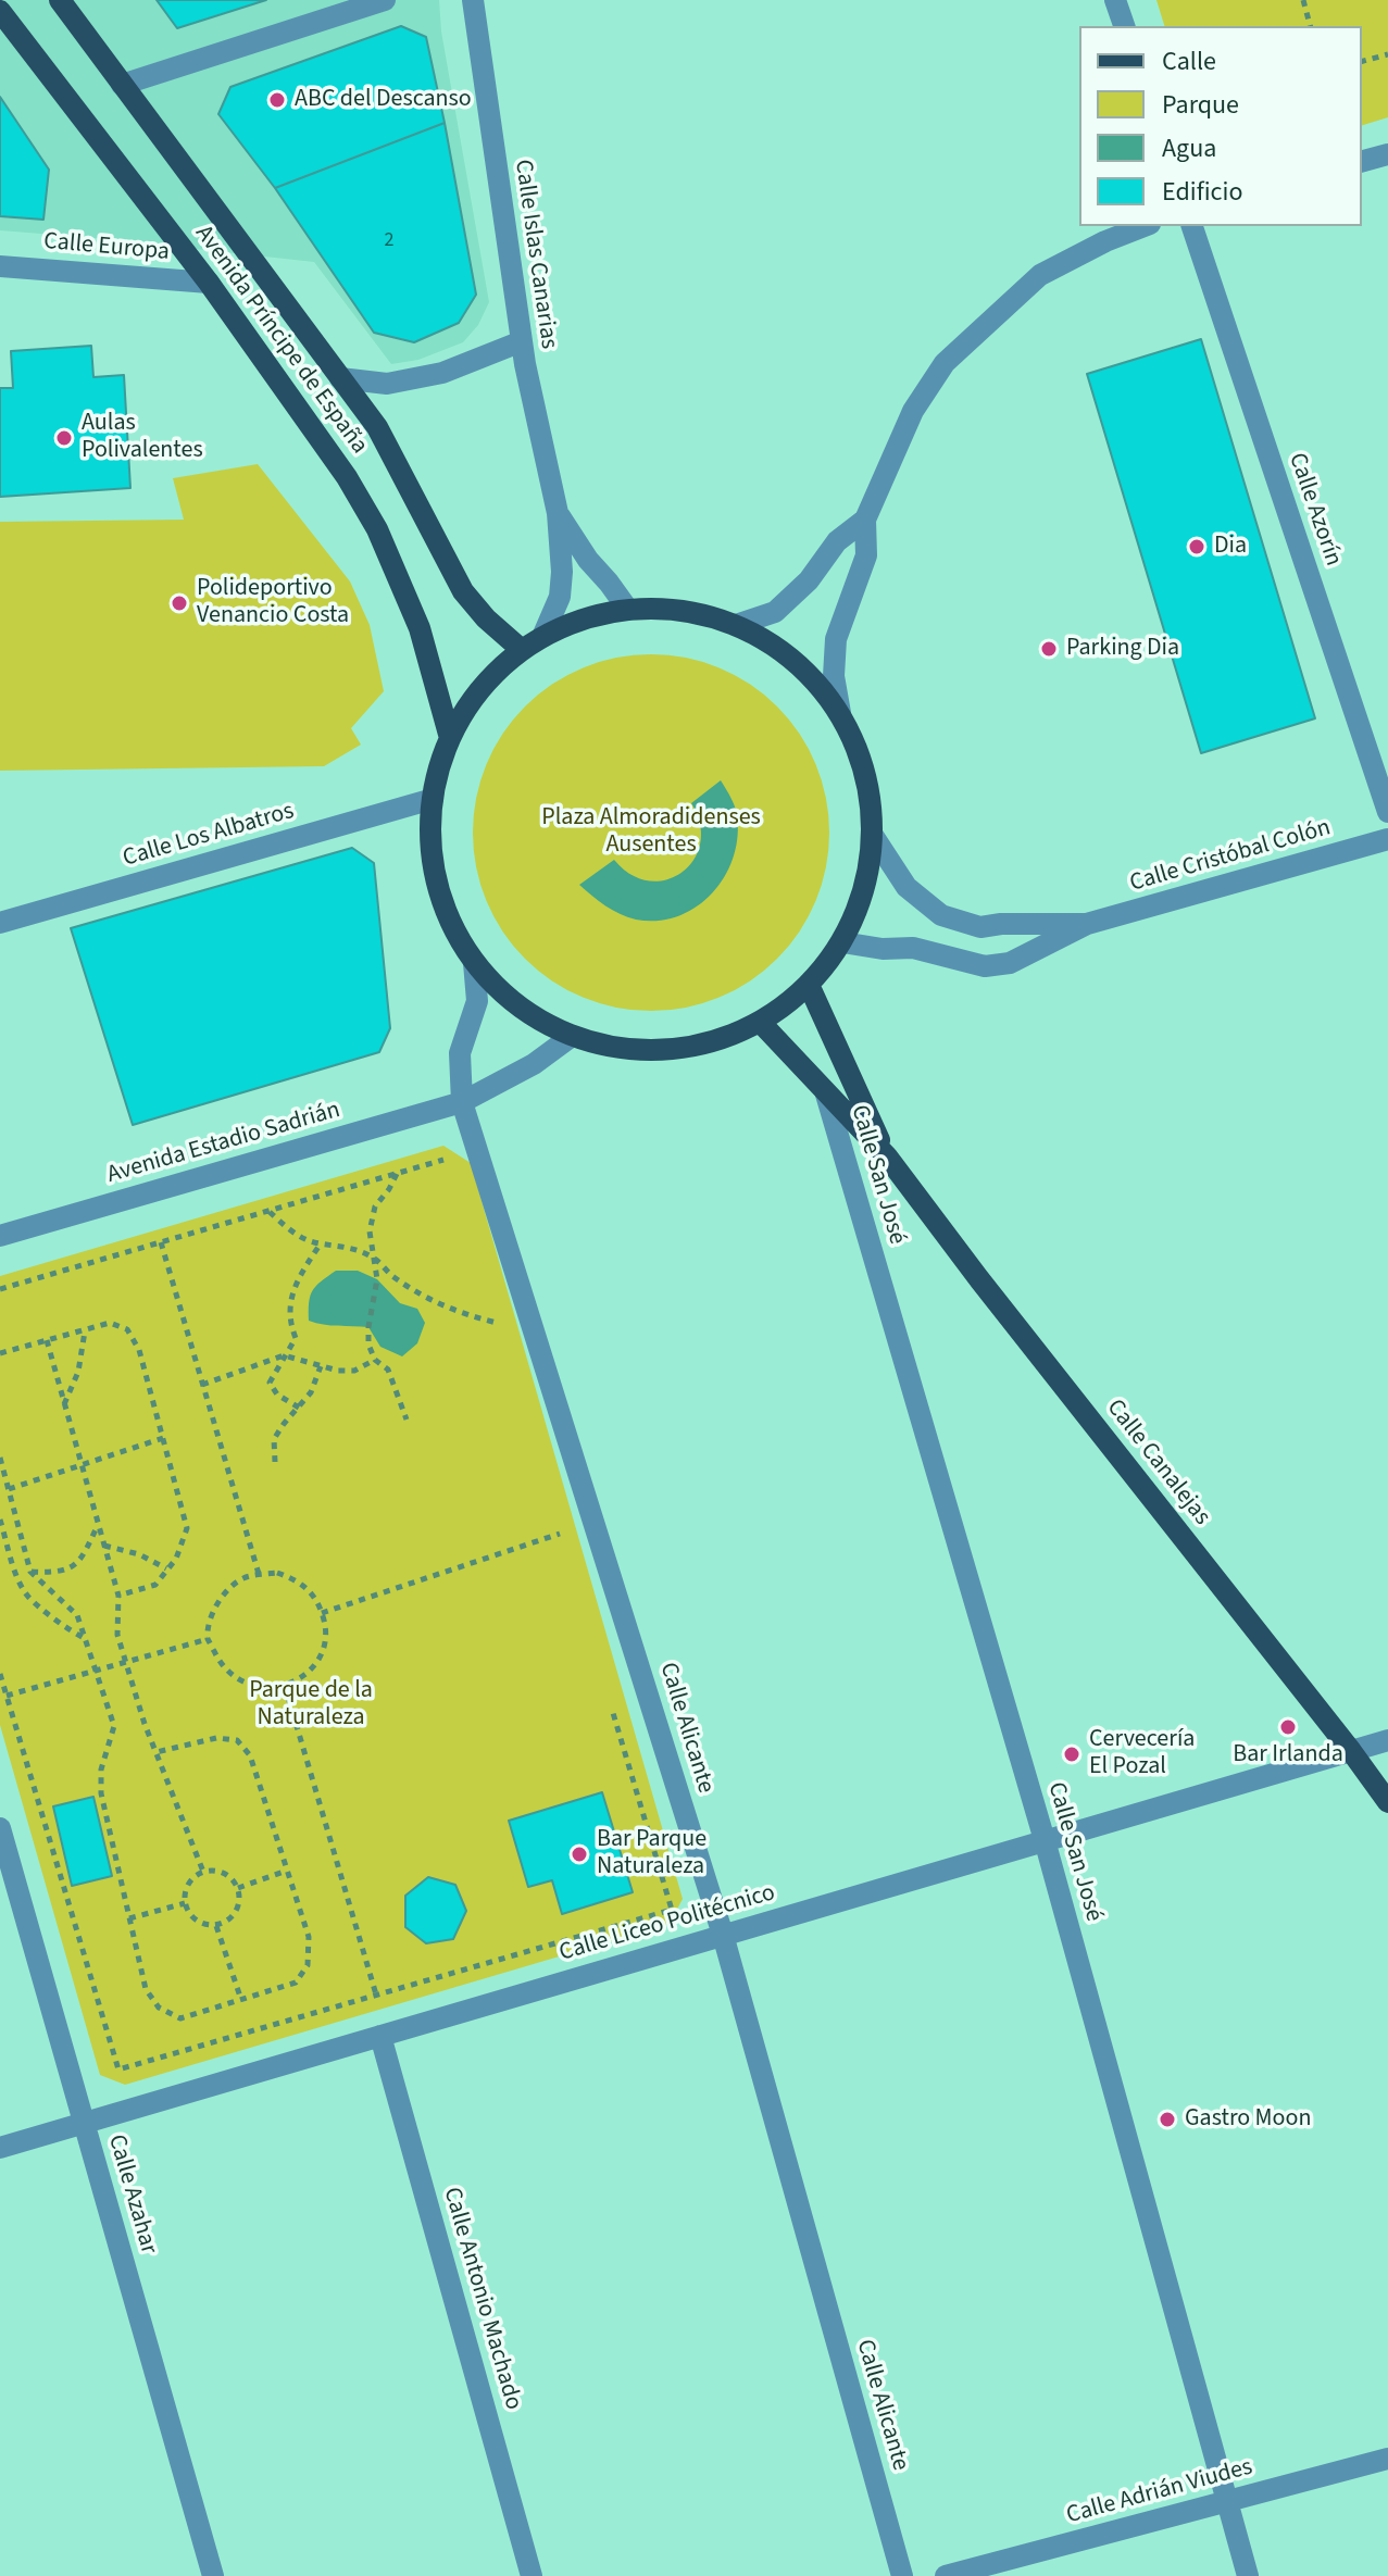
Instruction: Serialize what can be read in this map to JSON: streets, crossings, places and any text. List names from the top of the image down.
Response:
{
  "streets": {
    "main road": ["Avenida Príncipe de España", "Calle Canalejas"],
    "street": [
      "Calle Europa",
      "Calle Islas Canarias",
      "Calle Azorín",
      "Calle Los Albatros",
      "Calle Cristóbal Colón",
      "Avenida Estadio Sadrián",
      "Calle San José",
      "Calle Alicante",
      "Calle Liceo Politécnico",
      "Calle Azahar",
      "Calle Antonio Machado",
      "Calle Adrián Viudes"
    ]
  },
  "crossings": [
    ["Calle Europa", "Avenida Príncipe de España"],
    ["Avenida Estadio Sadrián", "Calle Alicante"],
    ["Calle San José", "Calle Canalejas"],
    ["Calle San José", "Calle Liceo Politécnico"],
    ["Calle San José", "Calle Adrián Viudes"],
    ["Calle Canalejas", "Calle Liceo Politécnico"],
    ["Calle Alicante", "Calle Liceo Politécnico"],
    ["Calle Liceo Politécnico", "Calle Azahar"],
    ["Calle Liceo Politécnico", "Calle Antonio Machado"]
  ],
  "parks": ["Plaza Almoradidenses Ausentes", "Parque de la Naturaleza"],
  "places": [
    "ABC del Descanso",
    "Aulas Polivalentes",
    "Dia",
    "Polideportivo Venancio Costa",
    "Parking Dia",
    "Bar Irlanda",
    "Cervecería El Pozal",
    "Bar Parque Naturaleza",
    "Gastro Moon"
  ],
  "house_numbers": ["2"],
  "legend": [
    "Calle",
    "Parque",
    "Agua",
    "Edificio"
  ]
}
